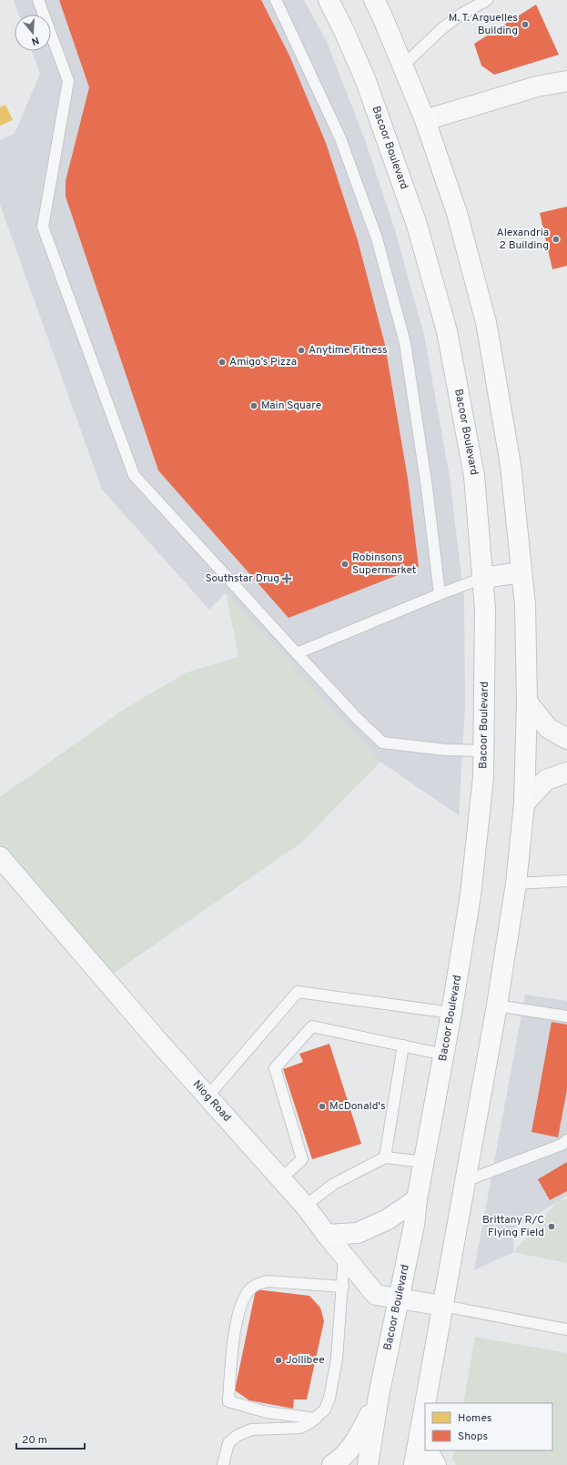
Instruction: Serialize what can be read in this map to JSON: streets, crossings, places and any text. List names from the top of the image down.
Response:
{
  "streets": {
    "main road": ["Bacoor Boulevard"],
    "street": ["Niog Road"]
  },
  "crossings": [
    ["Bacoor Boulevard", "Niog Road"]
  ],
  "places": {
    "other": [
      "M. T. Arguelles Building",
      "Alexandria 2 Building",
      "Anytime Fitness",
      "Amigo’s Pizza",
      "Main Square",
      "Robinsons Supermarket",
      "McDonald's",
      "Brittany R/C Flying Field",
      "Jollibee"
    ],
    "health": ["Southstar Drug"]
  },
  "legend": ["Homes", "Shops"],
  "scale_bar": "20 m",
  "north": "bottom"
}
